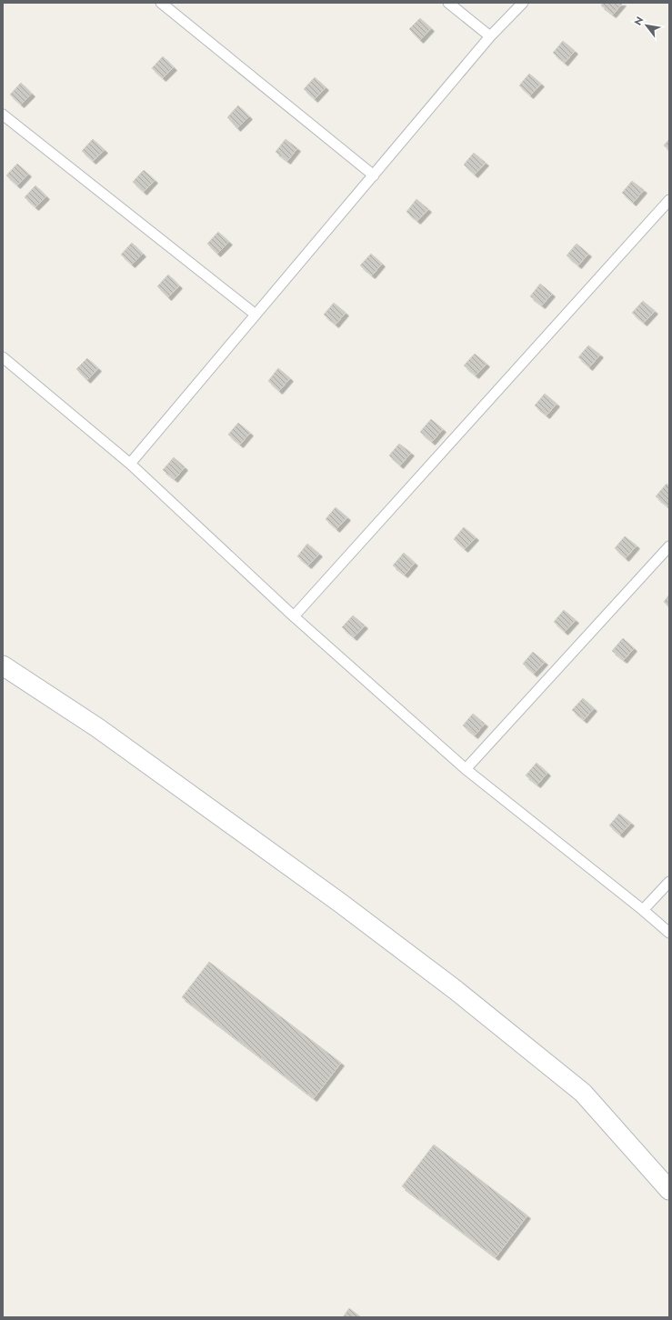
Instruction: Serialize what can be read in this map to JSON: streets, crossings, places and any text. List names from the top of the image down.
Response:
{
  "north": "top left"
}
